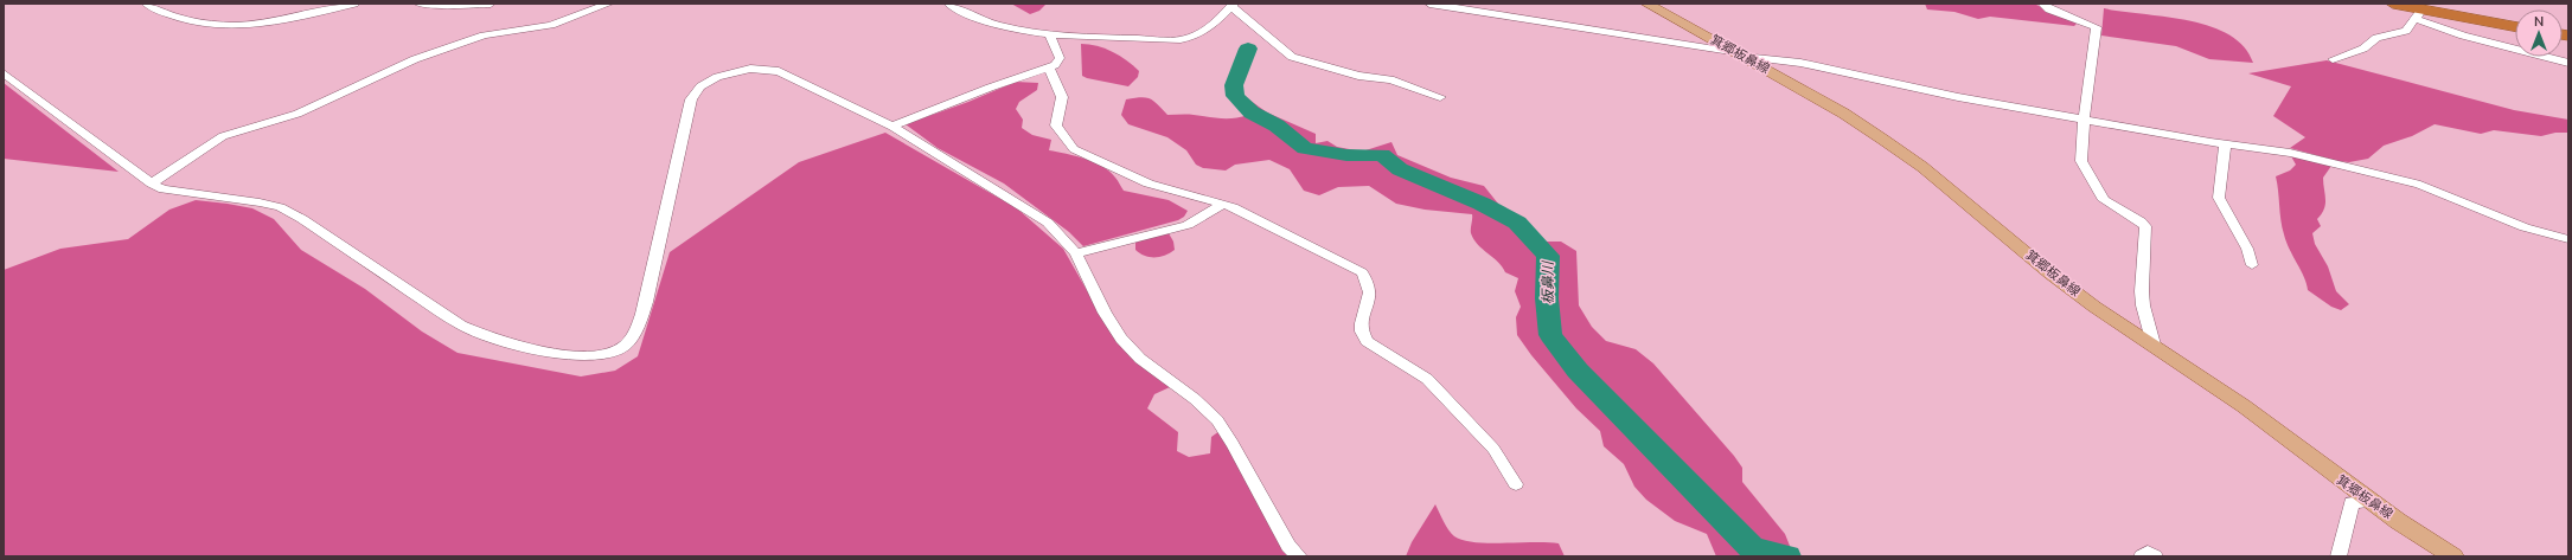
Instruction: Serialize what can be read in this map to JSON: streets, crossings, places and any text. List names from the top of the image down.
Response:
{
  "streets": {
    "main road": ["箕郷板鼻線"]
  },
  "water": ["板鼻川"],
  "north": "top"
}
